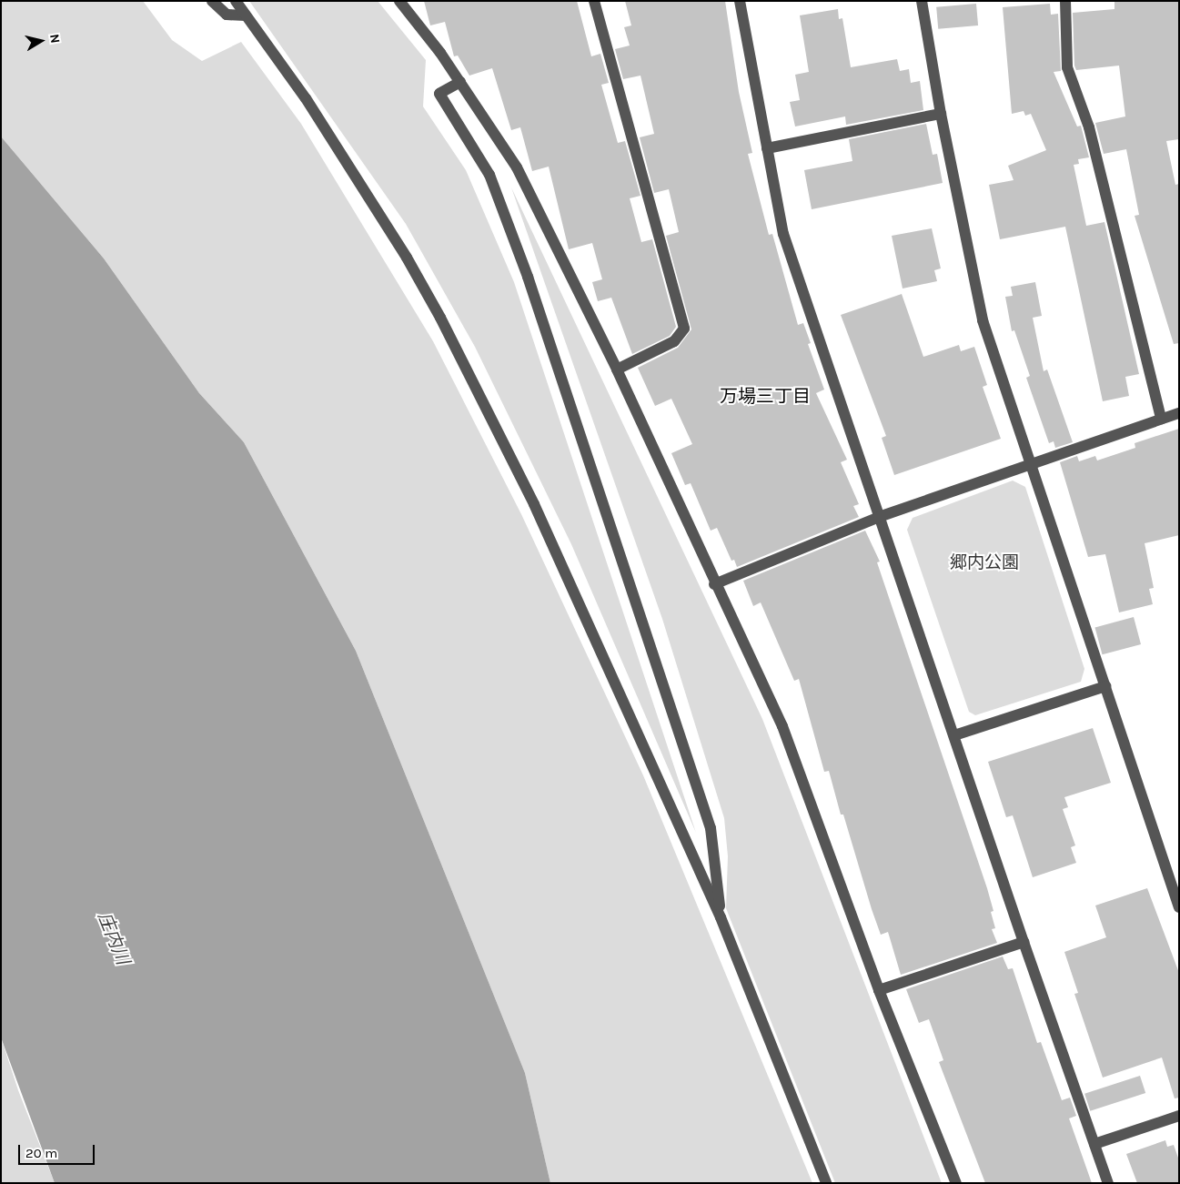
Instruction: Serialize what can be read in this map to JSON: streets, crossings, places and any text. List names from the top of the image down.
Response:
{
  "districts": ["万場三丁目"],
  "water": ["庄内川"],
  "parks": ["郷内公園"],
  "scale_bar": "20 m",
  "north": "right"
}
